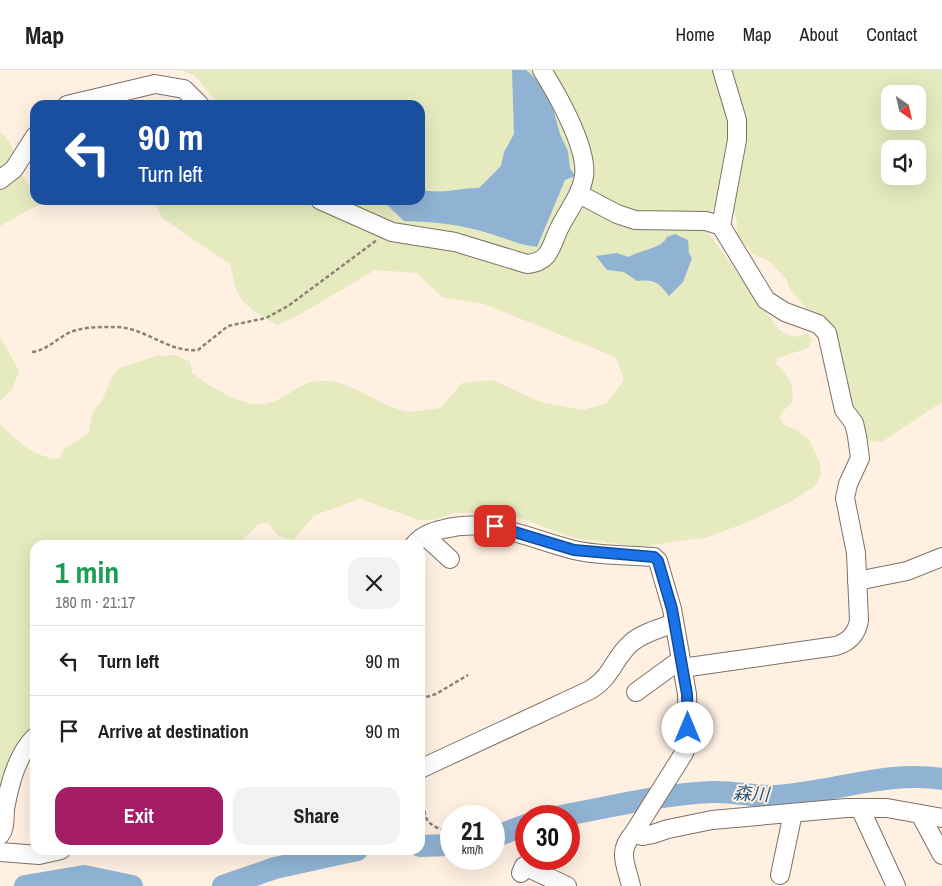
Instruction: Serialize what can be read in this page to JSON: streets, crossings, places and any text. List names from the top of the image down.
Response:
{
  "water": ["森川"],
  "north": "bottom right",
  "page": {
    "header": "Map",
    "nav": [
      "Home",
      "Map",
      "About",
      "Contact"
    ],
    "turn": ["90 m", "Turn left"],
    "heading": ["1 min", "180 m · 21:17"],
    "list": [
      {
        "name": "Turn left",
        "value": "90 m"
      },
      {
        "name": "Arrive at destination",
        "value": "90 m"
      }
    ],
    "buttons": ["Exit", "Share"],
    "speed": "21 km/h",
    "limit": "30"
  }
}
